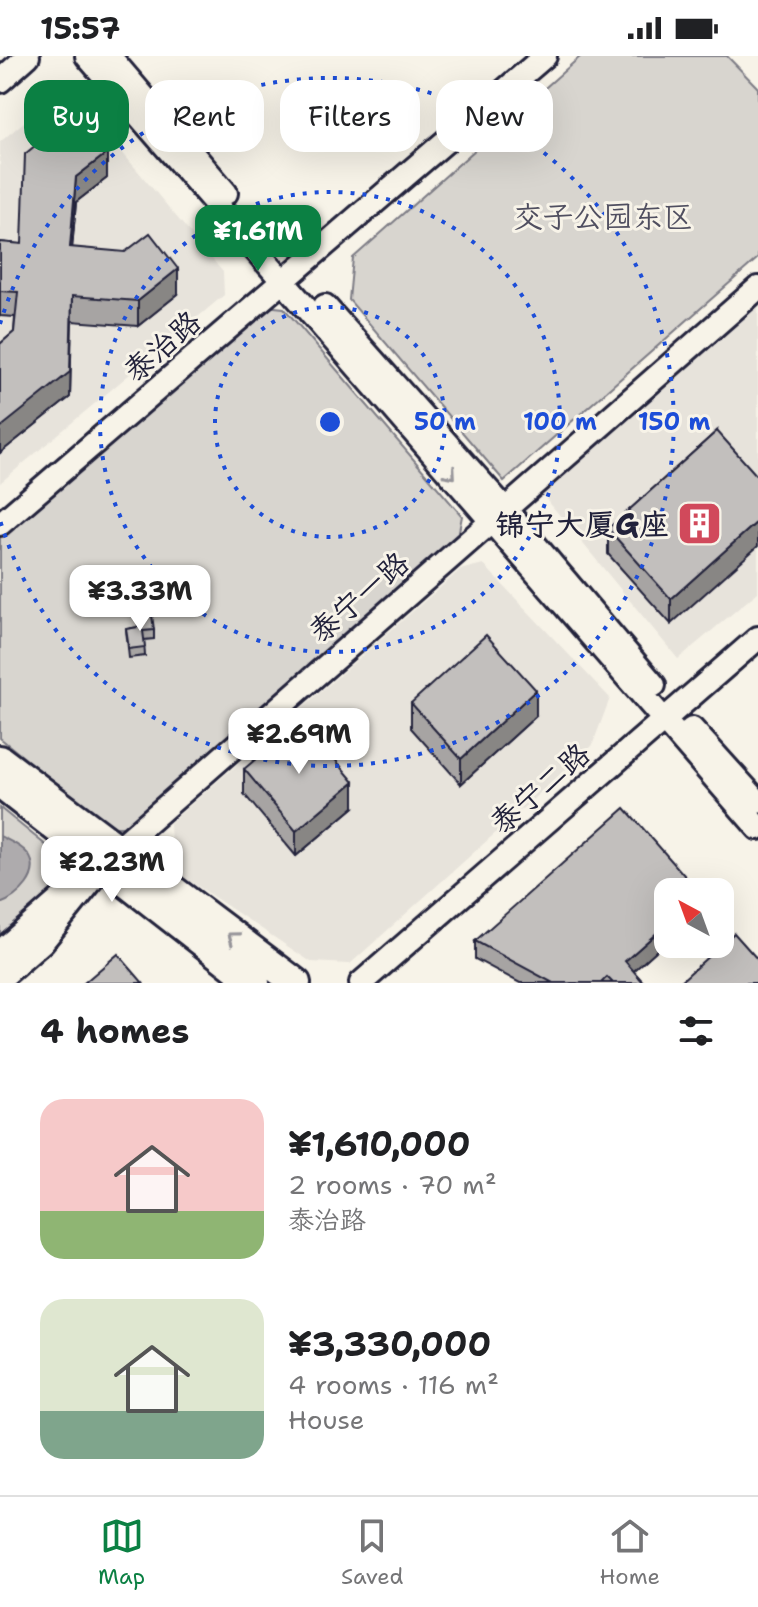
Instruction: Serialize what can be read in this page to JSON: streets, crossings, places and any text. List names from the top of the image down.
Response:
{
  "streets": {
    "street": ["泰治路", "泰宁一路", "泰宁二路"]
  },
  "parks": ["交子公园东区"],
  "places": {
    "building": ["锦宁大厦G座"]
  },
  "north": "top left",
  "page": {
    "status": "15:57",
    "chip": [
      "Buy",
      "Rent",
      "Filters",
      "New"
    ],
    "price": [
      "¥1.61M",
      "¥3.33M",
      "¥2.69M",
      "¥2.23M"
    ],
    "heading": "4 homes",
    "list": [
      {
        "name": "¥1,610,000",
        "note": "2 rooms · 70 m² · 泰治路"
      },
      {
        "name": "¥3,330,000",
        "note": "4 rooms · 116 m² · House"
      }
    ],
    "tabs": ["Map", "Saved", "Home"]
  },
  "rings": ["50 m", "100 m", "150 m"]
}
